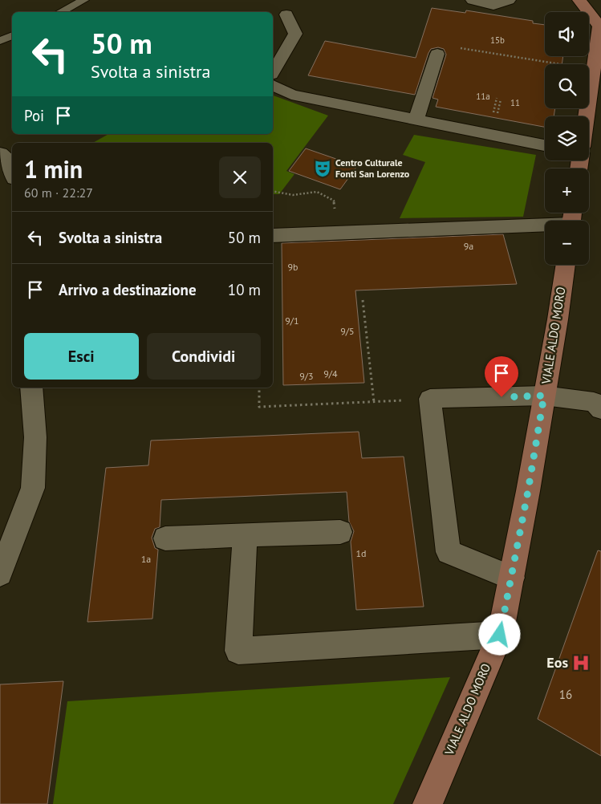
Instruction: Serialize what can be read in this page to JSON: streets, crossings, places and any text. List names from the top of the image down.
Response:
{
  "streets": {
    "street": ["VIALE ALDO MORO"]
  },
  "places": {
    "theatre": ["Centro Culturale Fonti San Lorenzo"],
    "hospital": ["Eos"]
  },
  "house_numbers": [
    "15b",
    "11a",
    "11",
    "9a",
    "9b",
    "9/1",
    "9/5",
    "9/4",
    "9/3",
    "1d",
    "1a",
    "16"
  ],
  "page": {
    "map_buttons": ["+", "−"],
    "turn": ["50 m", "Svolta a sinistra"],
    "then": "Poi",
    "heading": ["1 min", "60 m · 22:27"],
    "list": [
      {
        "name": "Svolta a sinistra",
        "value": "50 m"
      },
      {
        "name": "Arrivo a destinazione",
        "value": "10 m"
      }
    ],
    "buttons": ["Esci", "Condividi"]
  }
}
